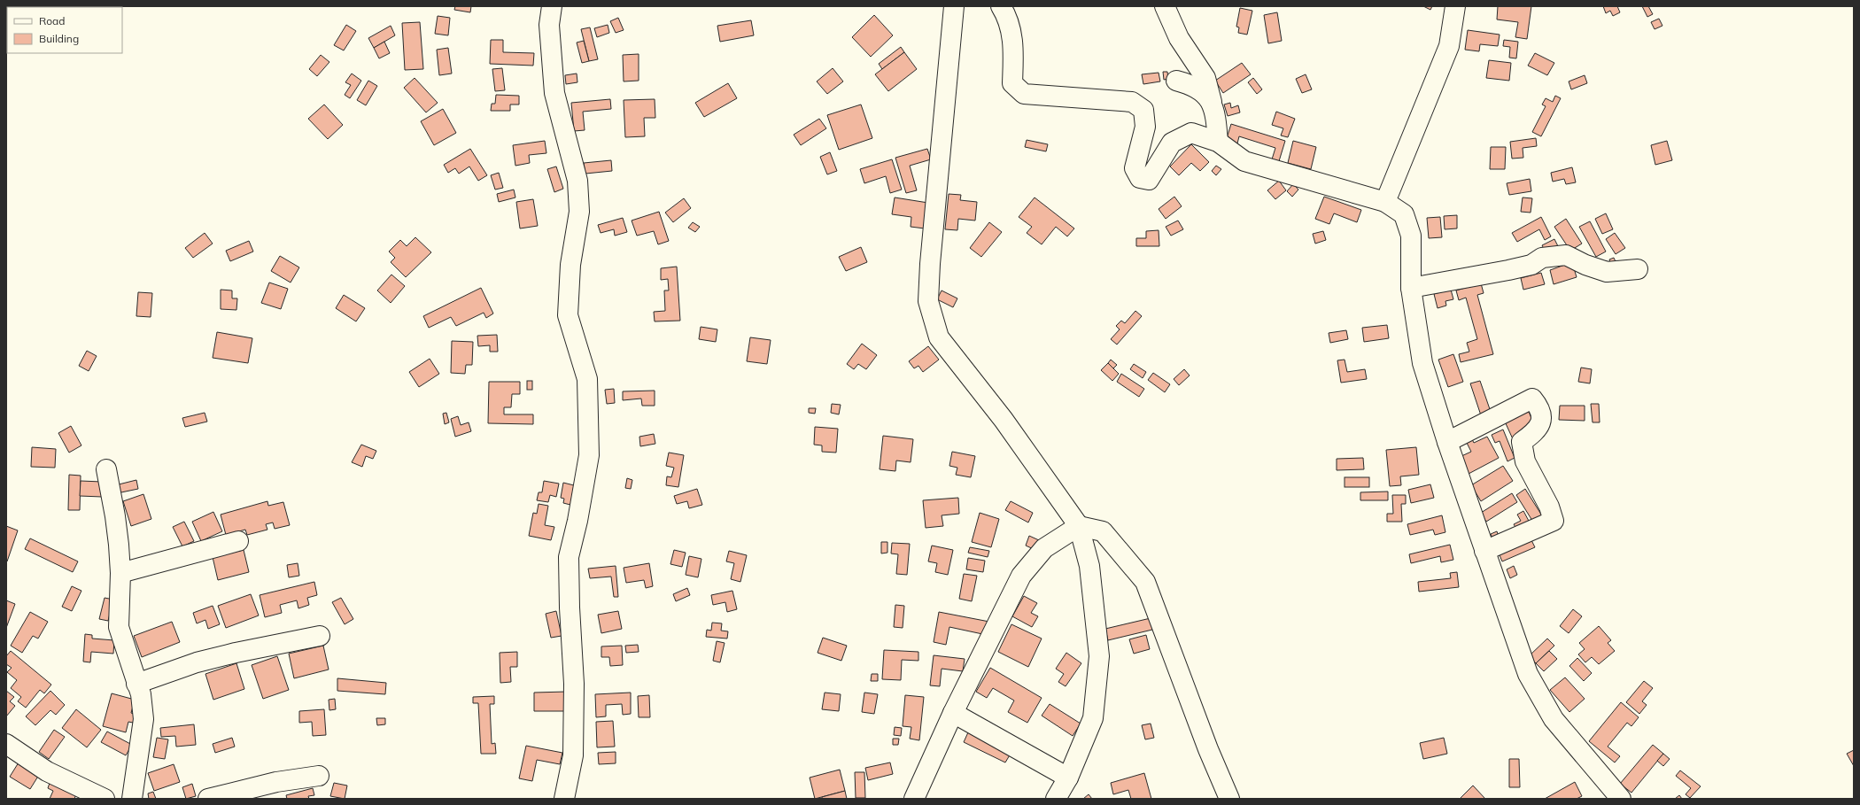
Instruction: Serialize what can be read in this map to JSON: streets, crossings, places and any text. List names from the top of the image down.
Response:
{
  "legend": ["Road", "Building"]
}
